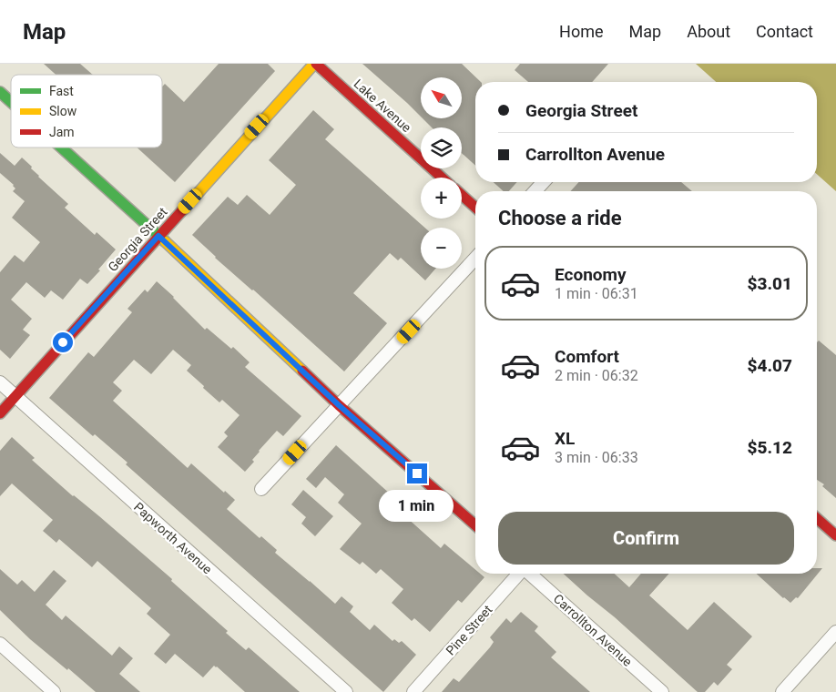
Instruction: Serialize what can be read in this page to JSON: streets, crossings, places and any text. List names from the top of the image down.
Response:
{
  "streets": {
    "street": [
      "Lake Avenue",
      "Georgia Street",
      "Papworth Avenue",
      "Pine Street",
      "Carrollton Avenue"
    ]
  },
  "crossings": [
    ["Lake Avenue", "Georgia Street"],
    ["Georgia Street", "Papworth Avenue"]
  ],
  "legend": ["Fast", "Slow", "Jam"],
  "north": "top left",
  "page": {
    "header": "Map",
    "nav": [
      "Home",
      "Map",
      "About",
      "Contact"
    ],
    "map_buttons": ["+", "−"],
    "banner": ["Georgia Street", "Carrollton Avenue"],
    "heading": "Choose a ride",
    "list": [
      {
        "name": "Economy",
        "note": "1 min · 06:31",
        "value": "$3.01"
      },
      {
        "name": "Comfort",
        "note": "2 min · 06:32",
        "value": "$4.07"
      },
      {
        "name": "XL",
        "note": "3 min · 06:33",
        "value": "$5.12"
      }
    ],
    "bubble": "1 min",
    "buttons": "Confirm"
  }
}
